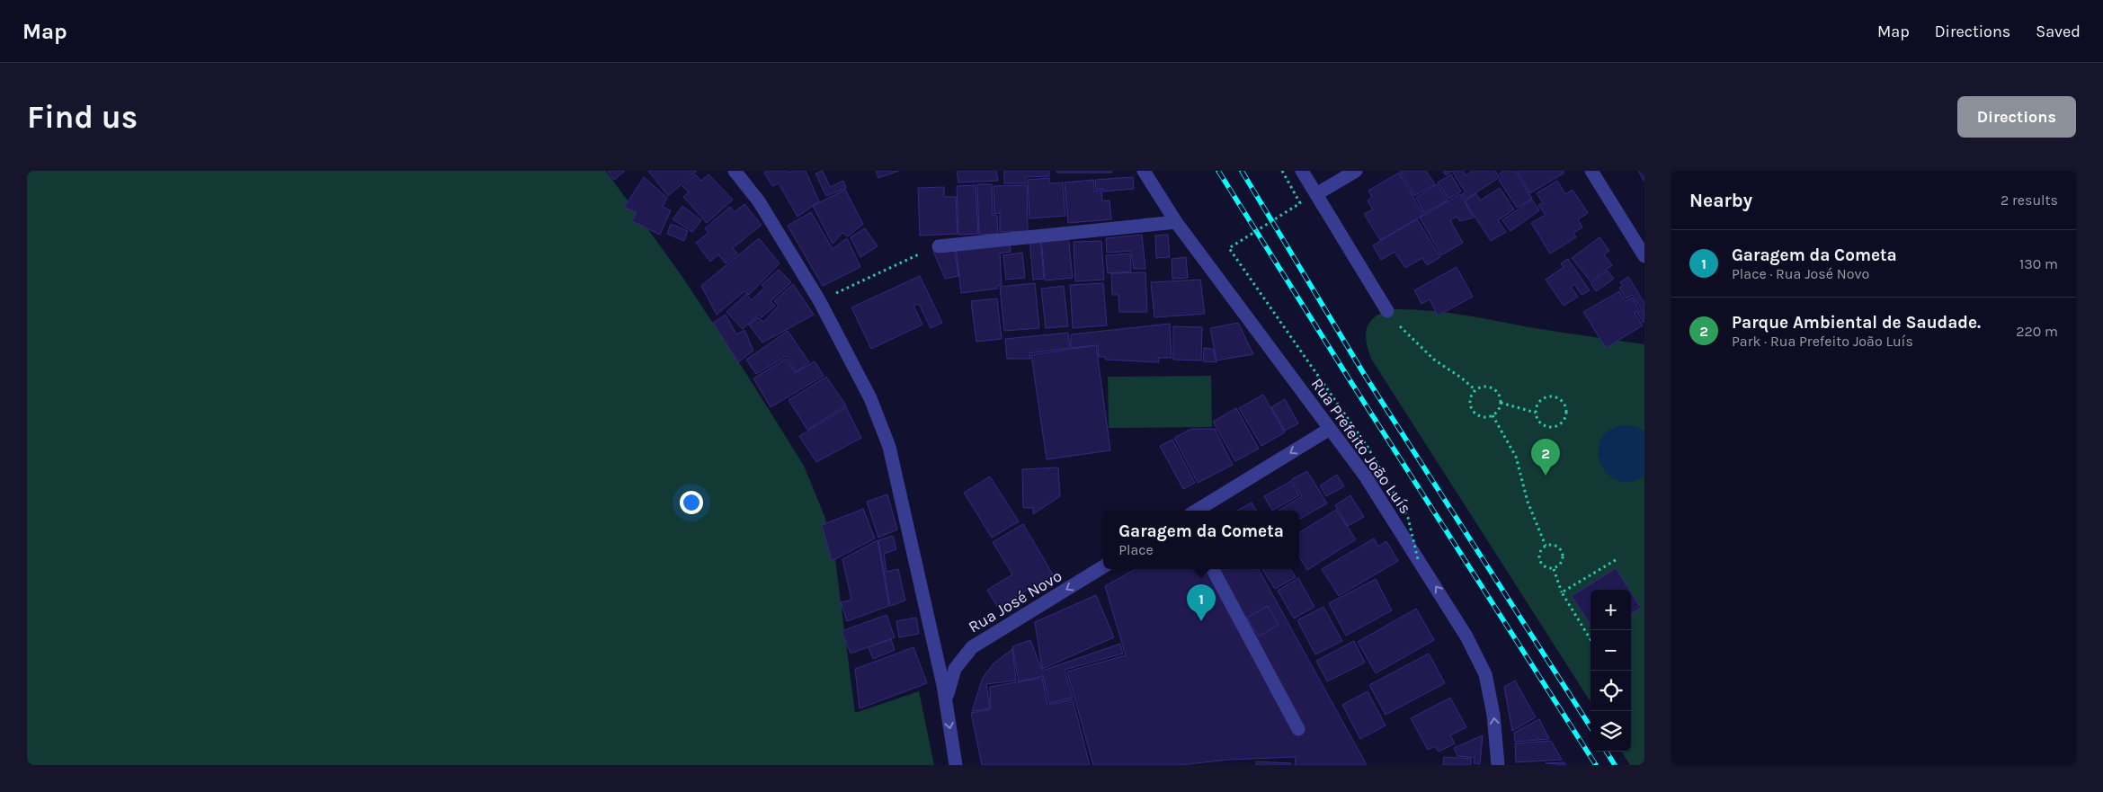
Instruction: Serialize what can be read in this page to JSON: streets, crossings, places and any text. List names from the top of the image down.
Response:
{
  "streets": {
    "street": ["Rua Prefeito João Luís", "Rua José Novo"]
  },
  "page": {
    "header": "Map",
    "nav": ["Map", "Directions", "Saved"],
    "buttons": "Directions",
    "title": "Find us",
    "heading": ["Nearby", "2 results"],
    "list": [
      {
        "mark": "1",
        "name": "Garagem da Cometa",
        "note": "Place · Rua José Novo",
        "value": "130 m"
      },
      {
        "mark": "2",
        "name": "Parque Ambiental de Saudade.",
        "note": "Park · Rua Prefeito João Luís",
        "value": "220 m"
      }
    ],
    "pins": ["2", "1"],
    "popup": ["Garagem da Cometa", "Place"],
    "map_buttons": ["+", "−"]
  }
}
